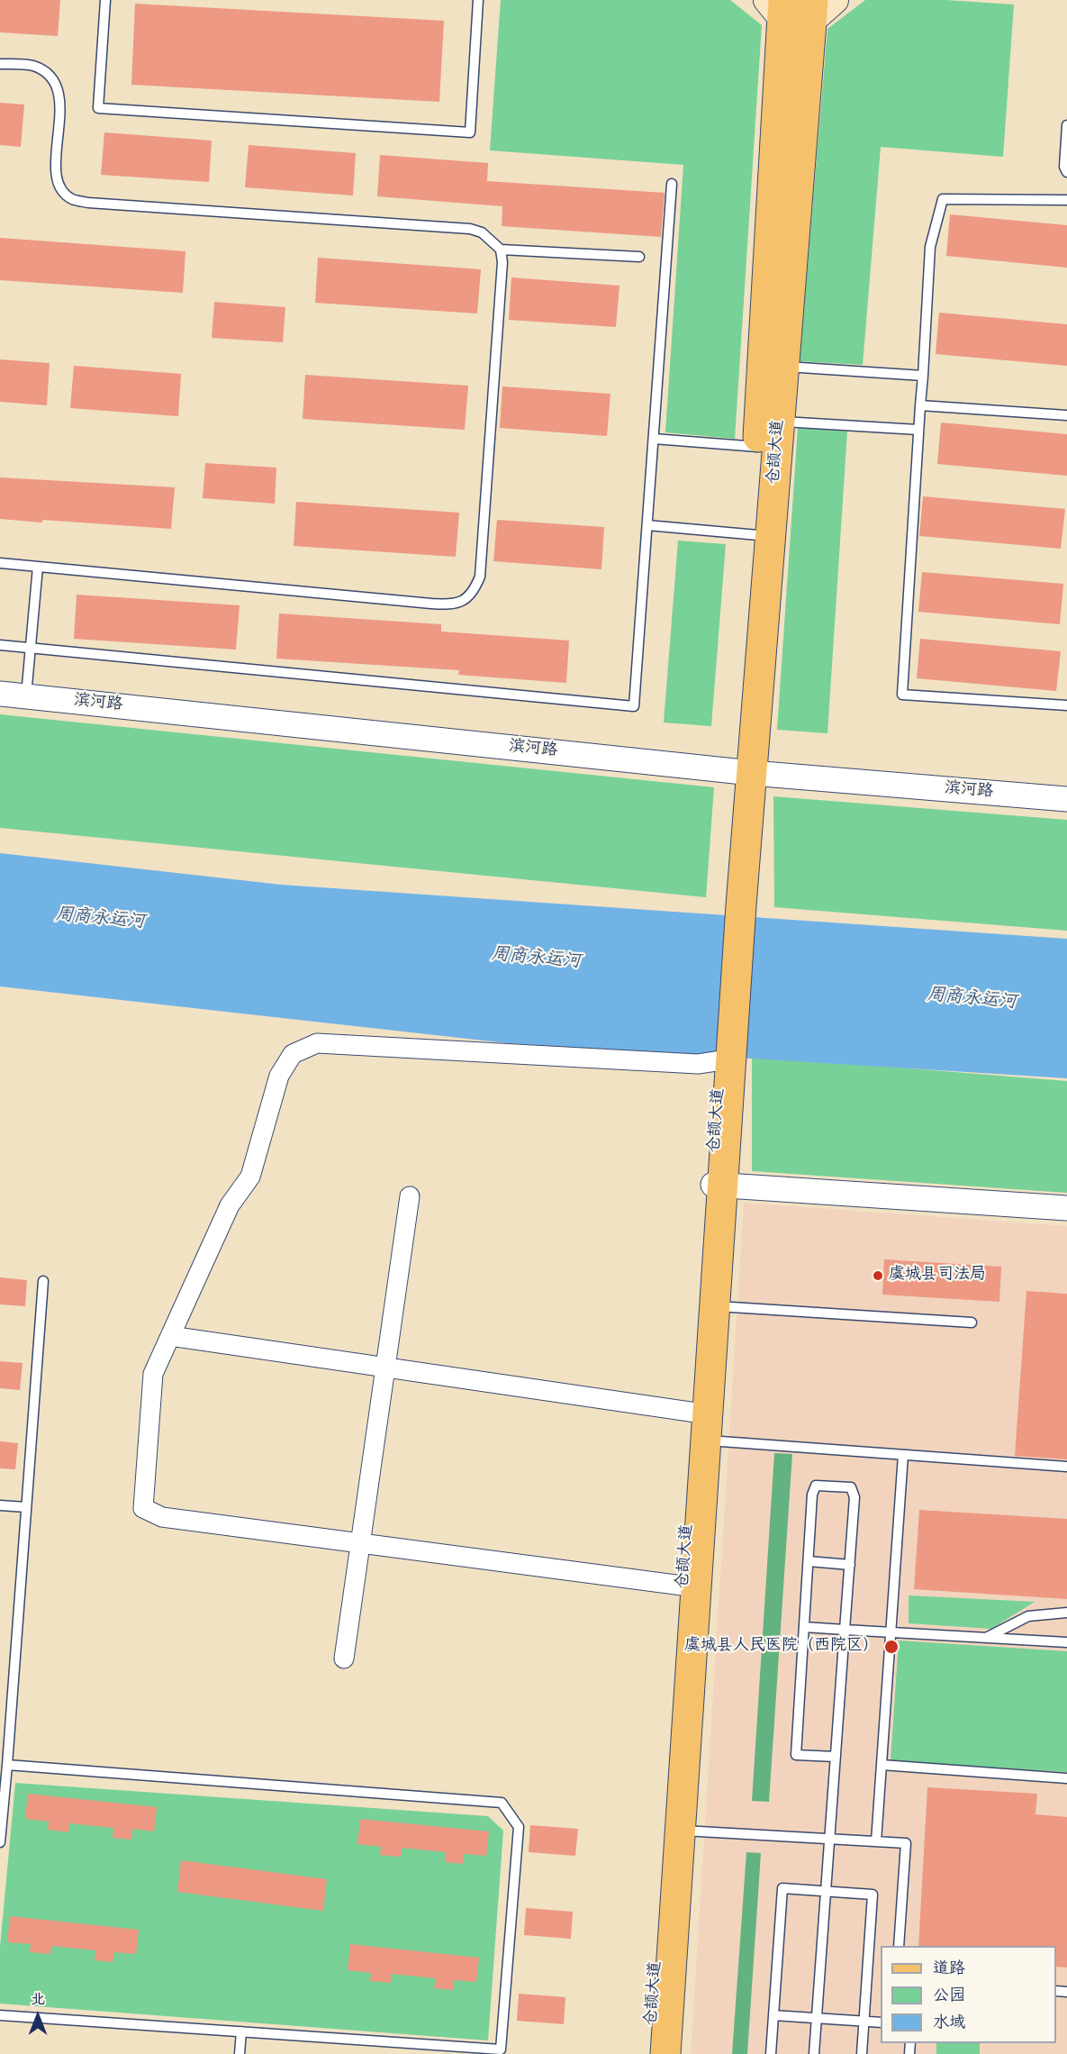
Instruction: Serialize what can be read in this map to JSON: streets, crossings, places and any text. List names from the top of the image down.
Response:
{
  "streets": {
    "main road": ["仓颉大道"],
    "street": ["滨河路"]
  },
  "crossings": [
    ["仓颉大道", "滨河路"]
  ],
  "water": ["周商永运河"],
  "places": ["虞城县司法局", "虞城县人民医院（西院区）"],
  "legend": ["道路", "公园", "水域"],
  "north": "top"
}
